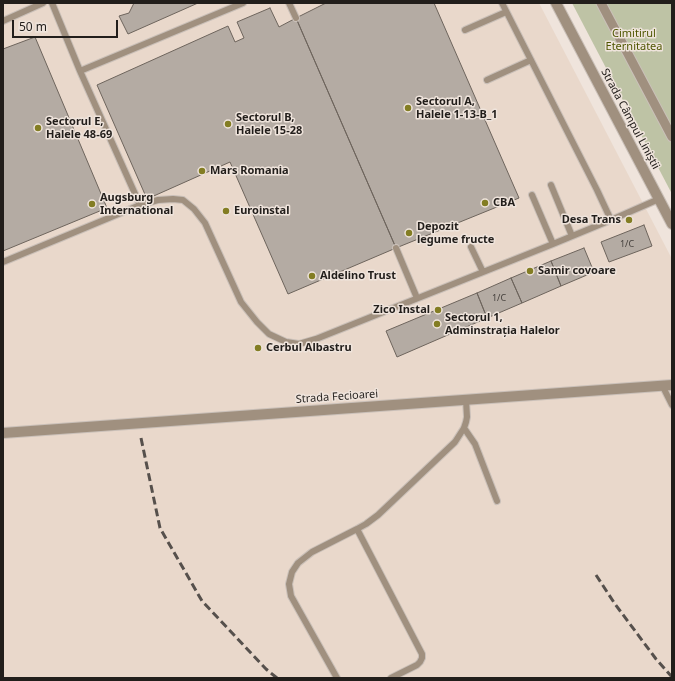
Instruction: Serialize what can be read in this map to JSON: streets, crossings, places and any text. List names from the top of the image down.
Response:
{
  "streets": {
    "street": ["Strada Câmpul Liniștii", "Strada Fecioarei"]
  },
  "parks": ["Cimitirul Eternitatea"],
  "places": [
    "Sectorul A, Halele 1-13-B_1",
    "Sectorul B, Halele 15-28",
    "Sectorul E, Halele 48-69",
    "Mars Romania",
    "CBA",
    "Augsburg International",
    "Euroinstal",
    "Desa Trans",
    "Depozit legume fructe",
    "Samir covoare",
    "Aldelino Trust",
    "Zico Instal",
    "Sectorul 1, Adminstrația Halelor",
    "Cerbul Albastru"
  ],
  "house_numbers": ["1/C", "1/C"],
  "scale_bar": "50 m"
}
